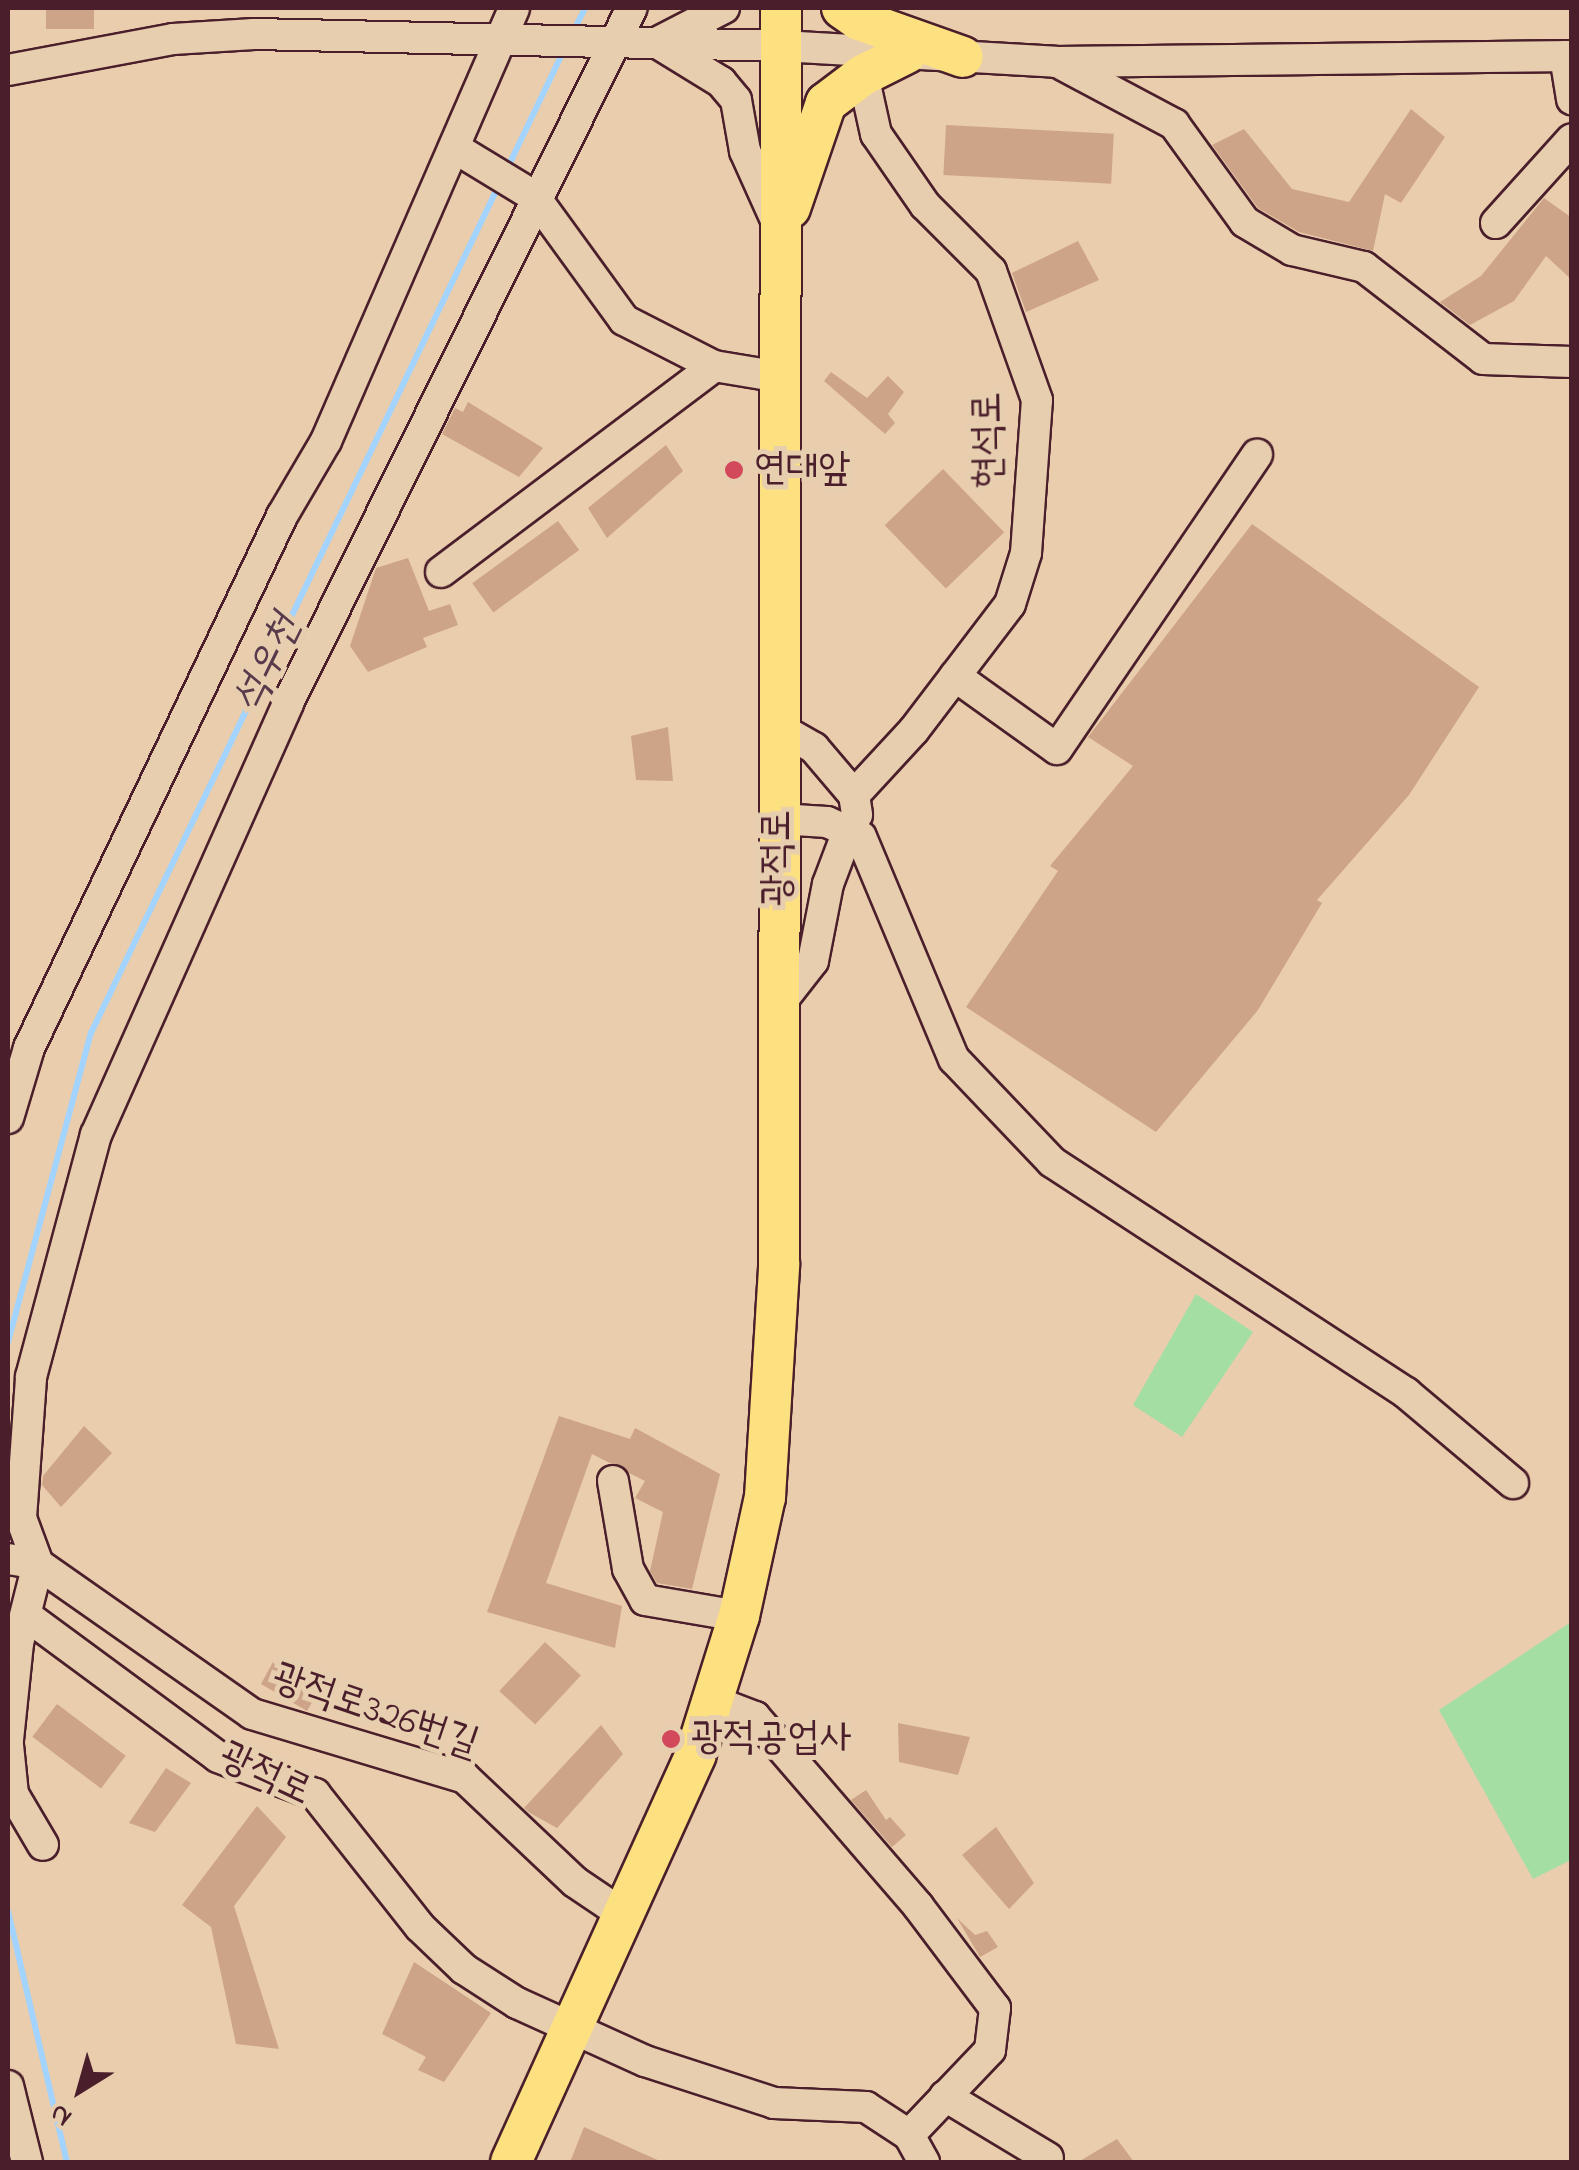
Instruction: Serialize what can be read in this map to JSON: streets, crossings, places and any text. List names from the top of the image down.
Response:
{
  "streets": {
    "main road": ["광적로"],
    "street": ["현석로", "광적로326번길"]
  },
  "crossings": [
    ["광적로", "광적로326번길"]
  ],
  "water": ["석우천"],
  "places": ["연대앞", "광적공업사"],
  "north": "bottom left"
}
